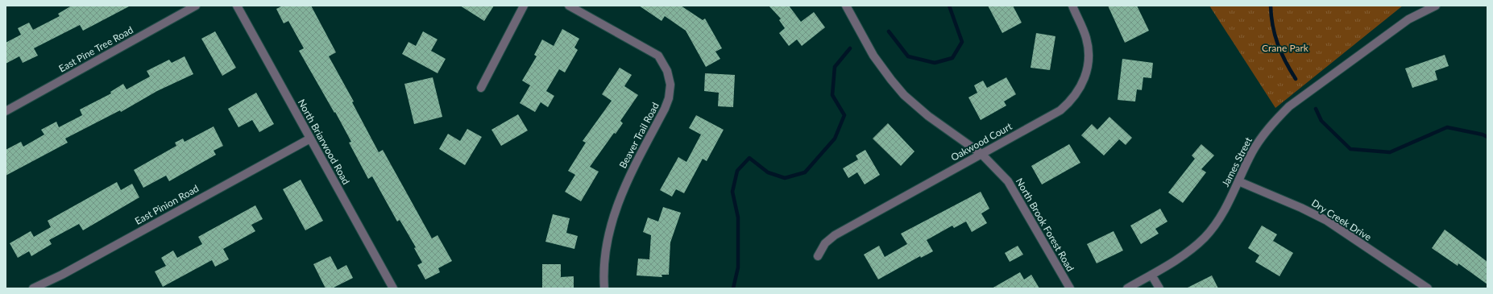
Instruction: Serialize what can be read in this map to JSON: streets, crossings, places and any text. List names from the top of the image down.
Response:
{
  "streets": {
    "street": [
      "East Pine Tree Road",
      "Beaver Trail Road",
      "North Briarwood Road",
      "Oakwood Court",
      "James Street",
      "East Pinion Road",
      "Dry Creek Drive",
      "North Brook Forest Road"
    ]
  },
  "crossings": [
    ["North Briarwood Road", "East Pinion Road"],
    ["Oakwood Court", "North Brook Forest Road"],
    ["James Street", "Dry Creek Drive"]
  ],
  "parks": ["Crane Park"]
}
